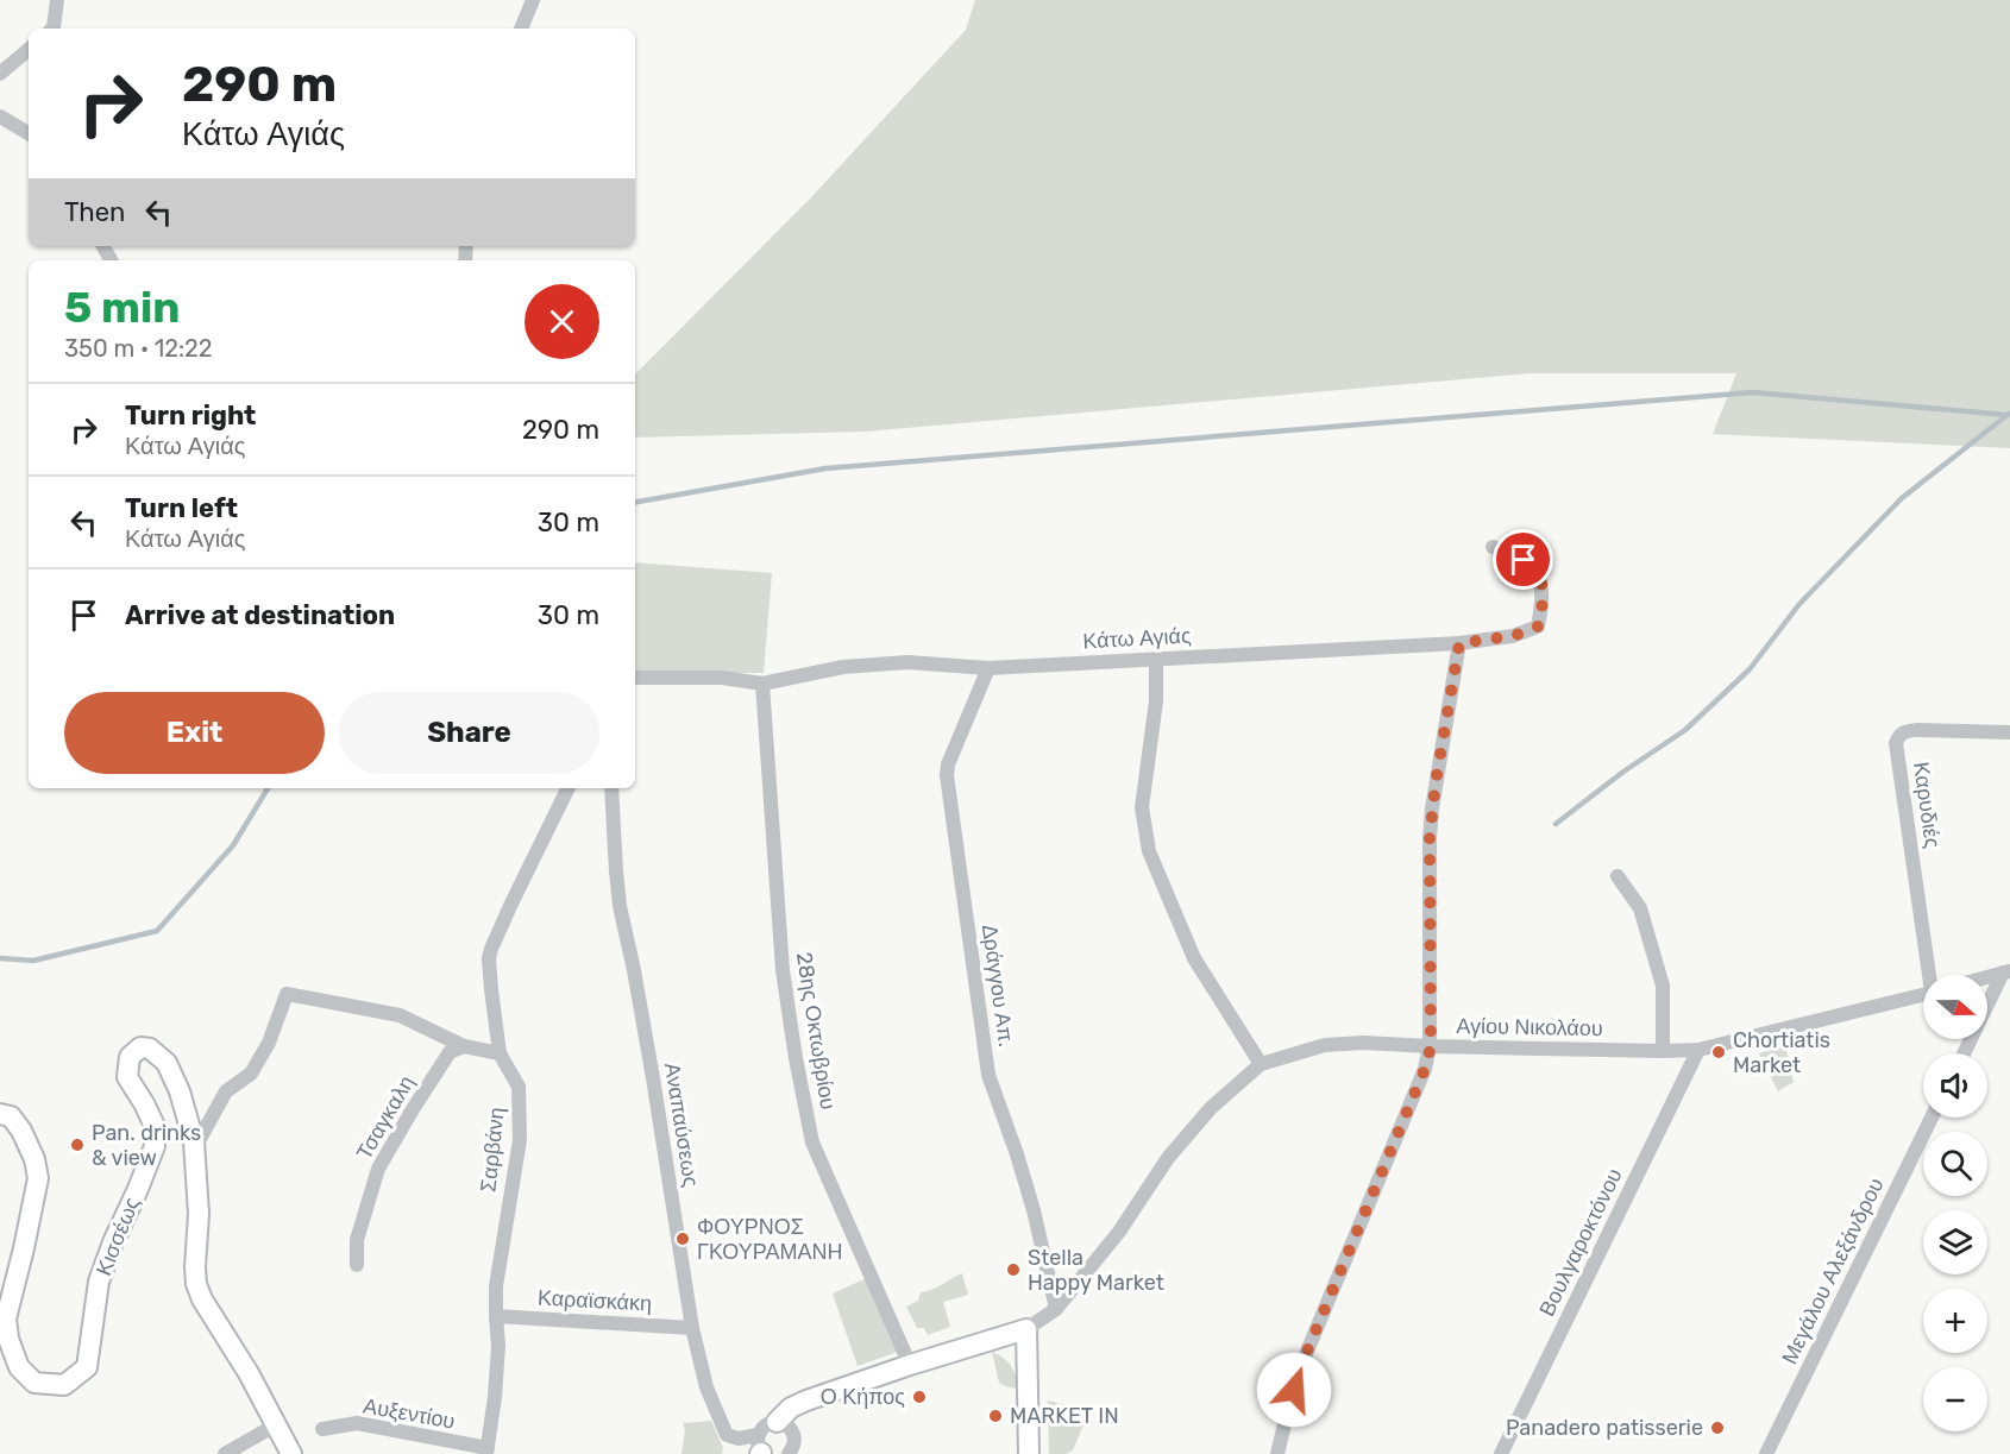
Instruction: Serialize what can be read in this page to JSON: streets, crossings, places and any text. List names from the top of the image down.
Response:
{
  "streets": {
    "street": [
      "Κάτω Αγιάς",
      "Καρυδιές",
      "Δράγγου Απ.",
      "Αγίου Νικολάου",
      "28ης Οκτωβρίου",
      "Τσαγκαλη",
      "Αναπαύσεως",
      "Σαρβάνη",
      "Κισσέως",
      "Βουλγαροκτόνου",
      "Μεγάλου Αλεξάνδρου",
      "Καραϊσκάκη",
      "Αυξεντίου"
    ]
  },
  "crossings": [
    ["Κάτω Αγιάς", "Δράγγου Απ."],
    ["Κάτω Αγιάς", "28ης Οκτωβρίου"],
    ["Δράγγου Απ.", "Αγίου Νικολάου"],
    ["Αγίου Νικολάου", "Βουλγαροκτόνου"],
    ["Αναπαύσεως", "Καραϊσκάκη"],
    ["Σαρβάνη", "Καραϊσκάκη"],
    ["Σαρβάνη", "Αυξεντίου"]
  ],
  "places": [
    "Chortiatis Market",
    "Pan. drinks & view",
    "ΦΟΥΡΝΟΣ ΓΚΟΥΡΑΜΑΝΗ",
    "Stella Happy Market",
    "Ο Κήπος",
    "MARKET IN",
    "Panadero patisserie"
  ],
  "north": "right",
  "page": {
    "turn": ["290 m", "Κάτω Αγιάς"],
    "then": "Then",
    "heading": ["5 min", "350 m · 12:22"],
    "list": [
      {
        "name": "Turn right",
        "note": "Κάτω Αγιάς",
        "value": "290 m"
      },
      {
        "name": "Turn left",
        "note": "Κάτω Αγιάς",
        "value": "30 m"
      },
      {
        "name": "Arrive at destination",
        "value": "30 m"
      }
    ],
    "buttons": ["Exit", "Share"],
    "map_buttons": ["+", "−"]
  }
}
